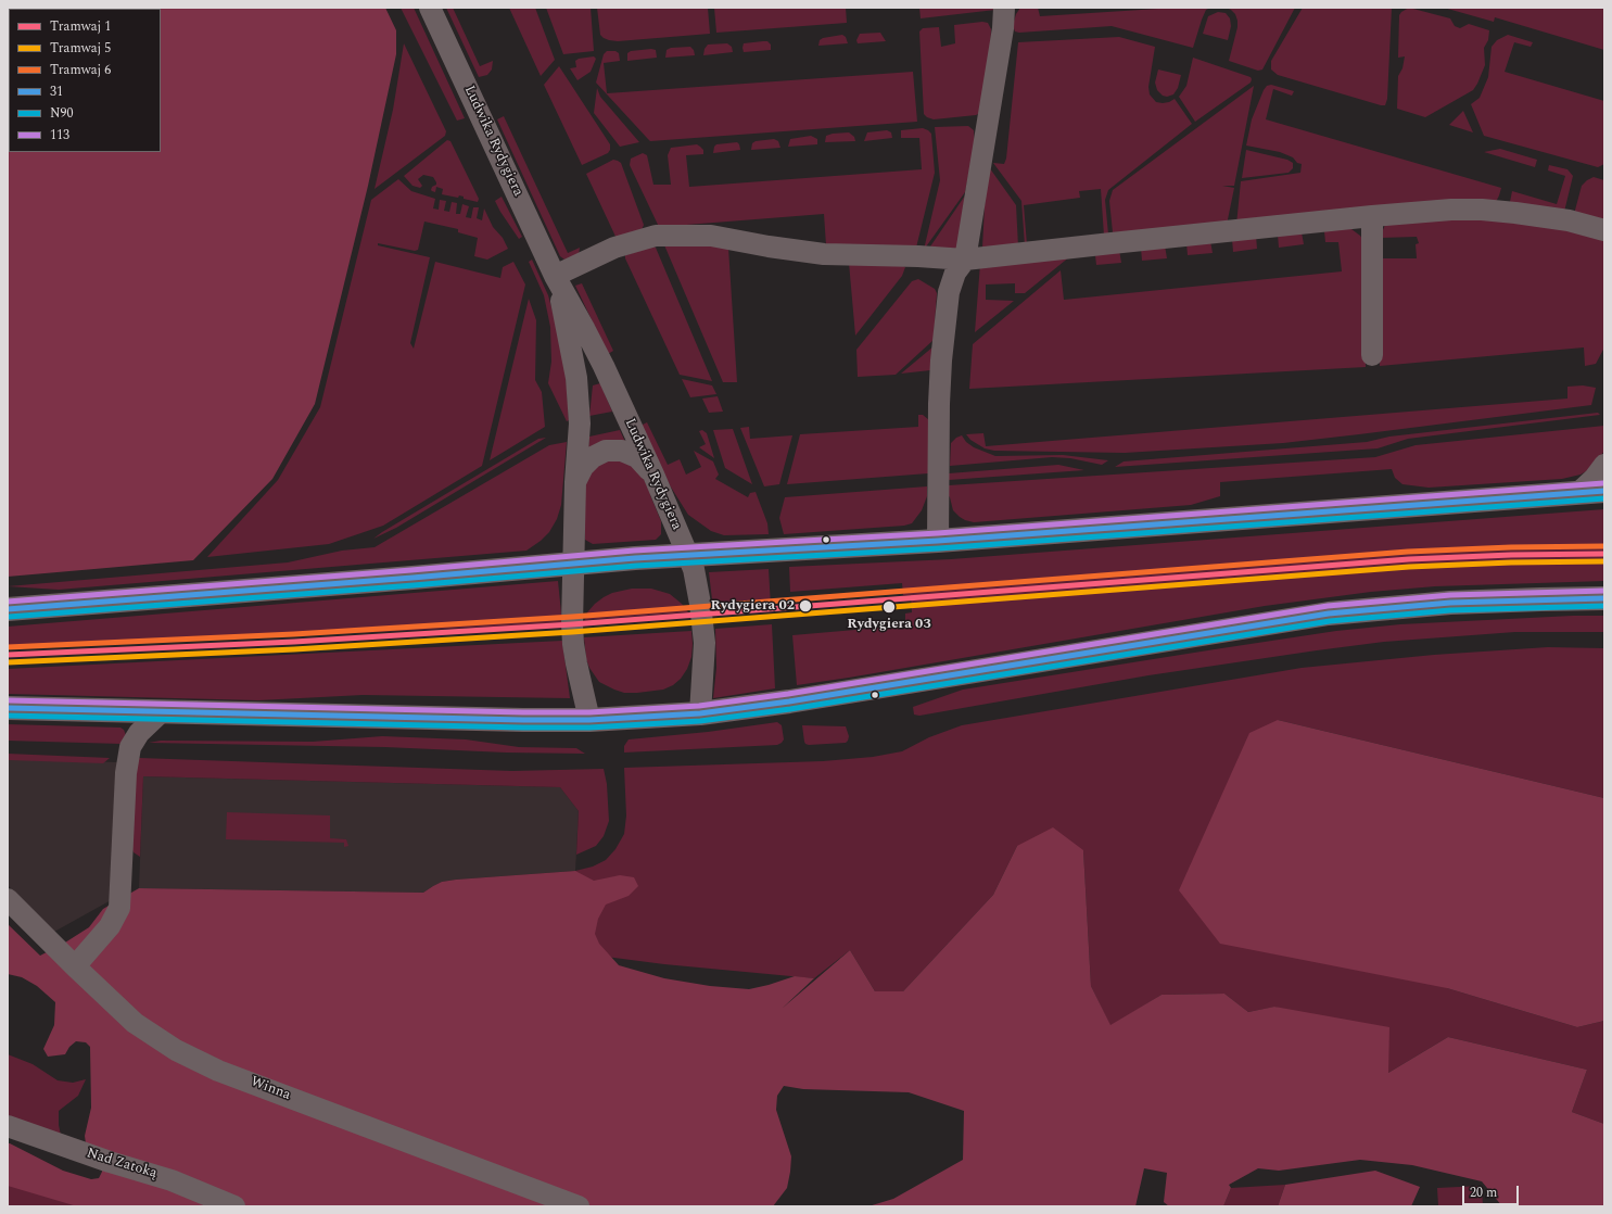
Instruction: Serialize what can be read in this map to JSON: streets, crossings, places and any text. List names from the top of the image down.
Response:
{
  "streets": {
    "street": ["Ludwika Rydygiera", "Winna", "Nad Zatoką"]
  },
  "places": ["Rydygiera 02", "Rydygiera 03"],
  "lines": [
    "transit line 113",
    "transit line 31",
    "transit line N90",
    "tram line 6",
    "tram line 1",
    "tram line 5"
  ],
  "legend": [
    "Tramwaj 1",
    "Tramwaj 5",
    "Tramwaj 6",
    "31",
    "N90",
    "113"
  ],
  "scale_bar": "20 m"
}
